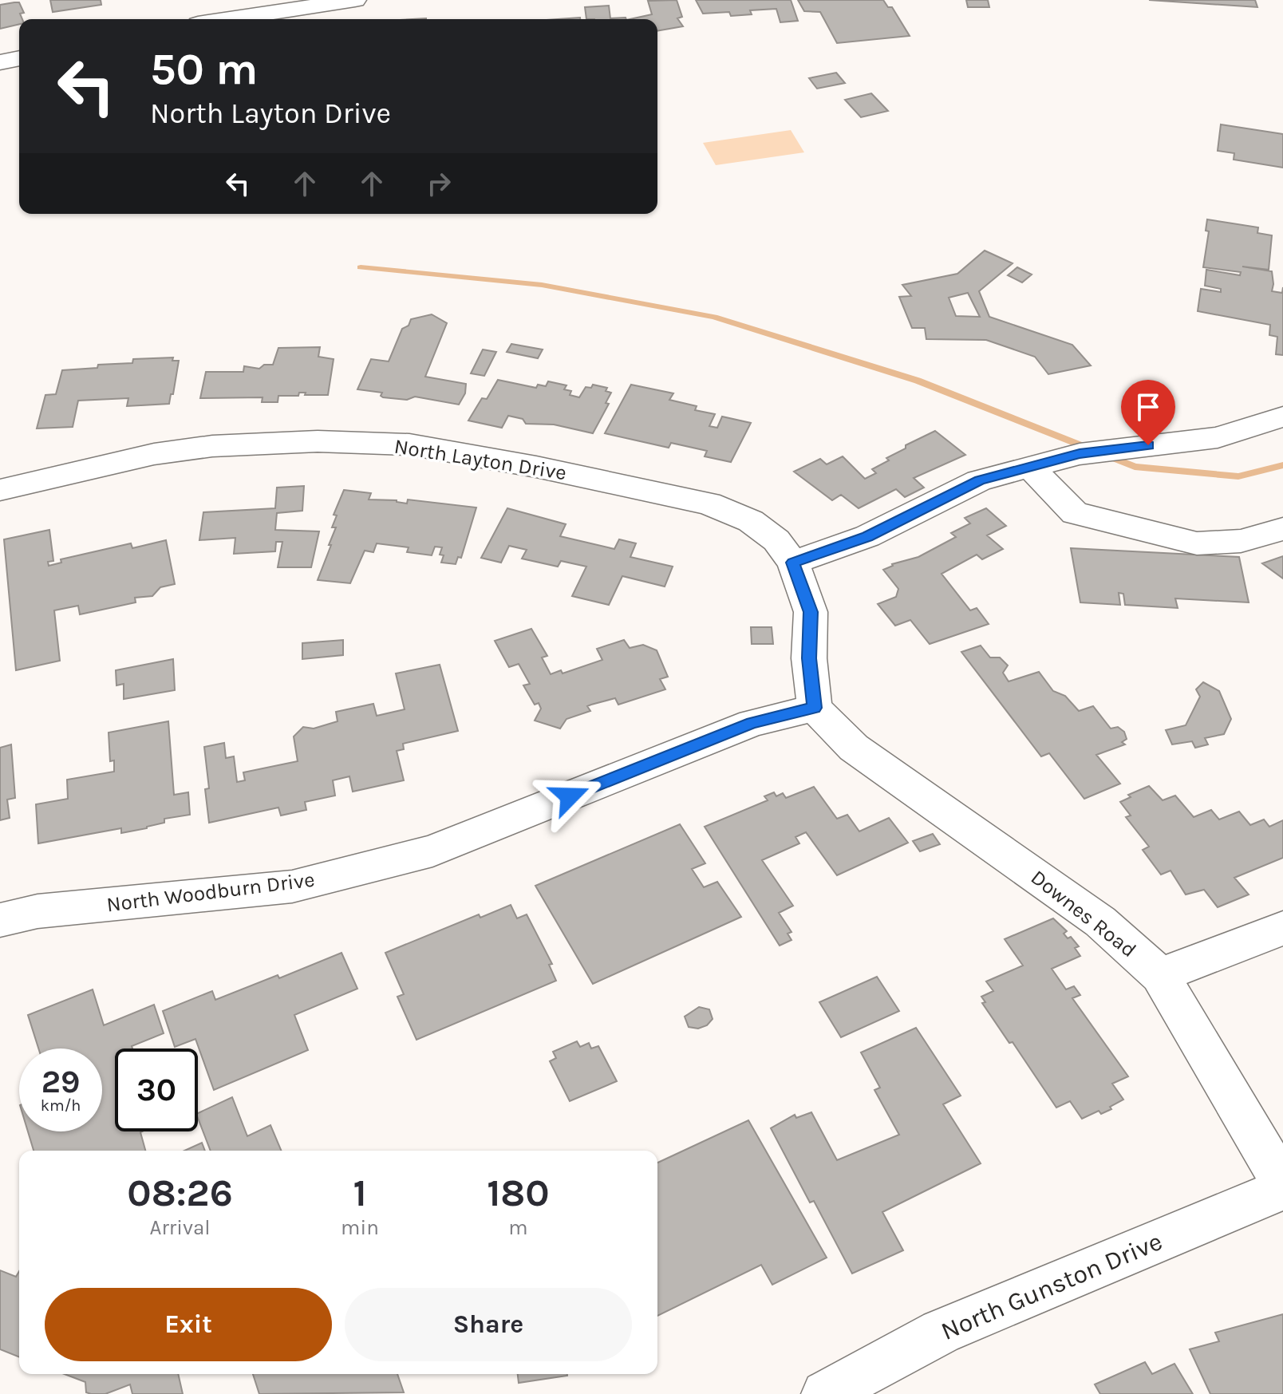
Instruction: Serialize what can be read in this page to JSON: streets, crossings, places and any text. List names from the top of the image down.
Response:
{
  "streets": {
    "street": [
      "North Layton Drive",
      "North Woodburn Drive",
      "Downes Road",
      "North Gunston Drive"
    ]
  },
  "crossings": [
    ["North Layton Drive", "North Woodburn Drive"],
    ["North Layton Drive", "Downes Road"],
    ["North Woodburn Drive", "Downes Road"]
  ],
  "page": {
    "turn": ["50 m", "North Layton Drive"],
    "speed": "29 km/h",
    "limit": "30",
    "eta": [
      "08:26",
      "Arrival",
      "1",
      "min",
      "180",
      "m"
    ],
    "buttons": ["Exit", "Share"]
  }
}
